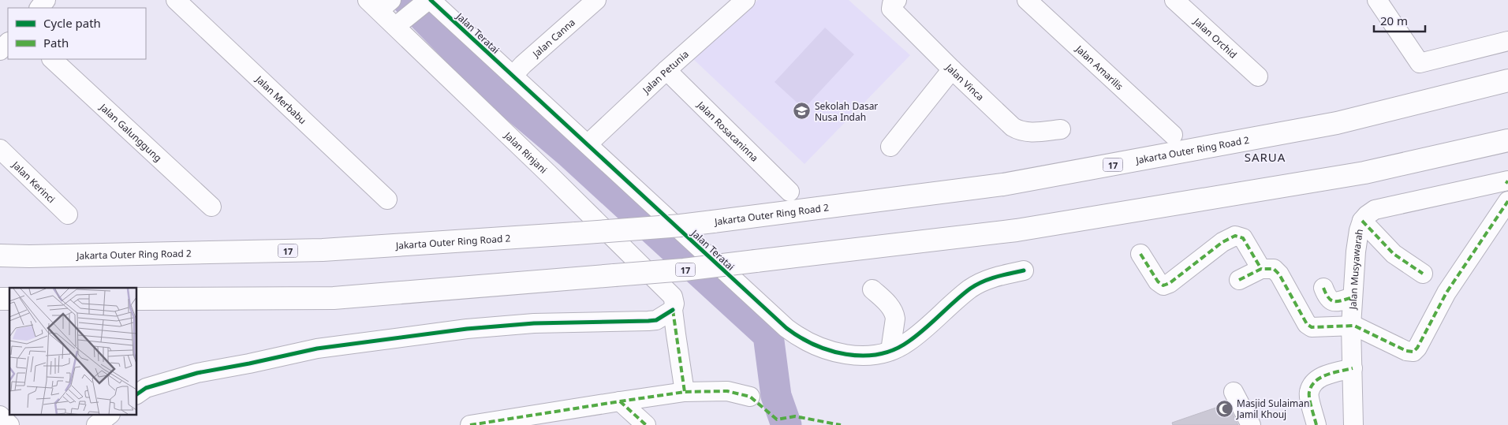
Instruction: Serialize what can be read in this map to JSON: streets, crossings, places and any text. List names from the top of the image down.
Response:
{
  "streets": {
    "highway": ["Jakarta Outer Ring Road 2", "17"],
    "street": [
      "Jalan Teratai",
      "Jalan Canna",
      "Jalan Orchid",
      "Jalan Amarilis",
      "Jalan Petunia",
      "Jalan Vinca",
      "Jalan Merbabu",
      "Jalan Rosacaninna",
      "Jalan Galunggung",
      "Jalan Rinjani",
      "Jalan Kerinci",
      "Jalan Musyawarah"
    ]
  },
  "crossings": [
    ["Jalan Teratai", "Jalan Canna"],
    ["Jalan Teratai", "Jalan Petunia"],
    ["Jalan Petunia", "Jalan Rosacaninna"]
  ],
  "districts": ["SARUA"],
  "places": {
    "school or university": ["Sekolah Dasar Nusa Indah"],
    "mosque": ["Masjid Sulaiman Jamil Khouj"]
  },
  "legend": ["Cycle path", "Path"],
  "scale_bar": "20 m"
}
